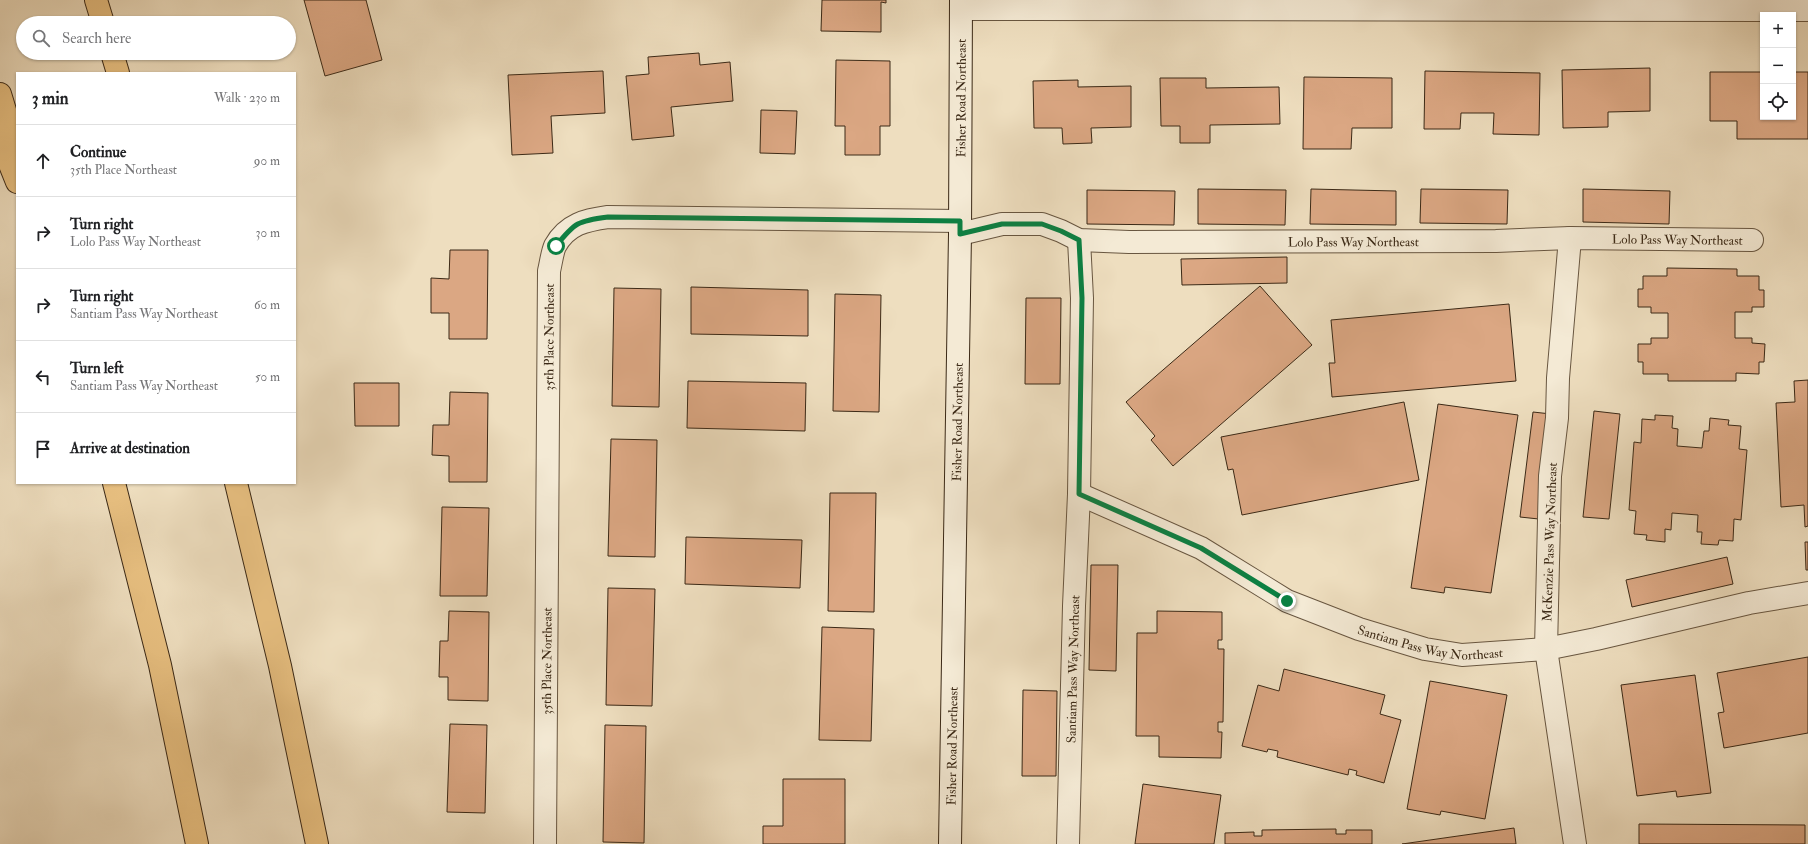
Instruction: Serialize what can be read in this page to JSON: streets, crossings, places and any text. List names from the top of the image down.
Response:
{
  "streets": {
    "street": [
      "Fisher Road Northeast",
      "Lolo Pass Way Northeast",
      "35th Place Northeast",
      "McKenzie Pass Way Northeast",
      "Santiam Pass Way Northeast"
    ]
  },
  "crossings": [
    ["Fisher Road Northeast", "Lolo Pass Way Northeast"],
    ["Fisher Road Northeast", "35th Place Northeast"],
    ["Lolo Pass Way Northeast", "35th Place Northeast"],
    ["Lolo Pass Way Northeast", "McKenzie Pass Way Northeast"],
    ["Lolo Pass Way Northeast", "Santiam Pass Way Northeast"],
    ["McKenzie Pass Way Northeast", "Santiam Pass Way Northeast"]
  ],
  "page": {
    "map_buttons": ["+", "−"],
    "search": "Search here",
    "heading": ["3 min", "Walk · 230 m"],
    "list": [
      ["Continue", "35th Place Northeast", "90 m"],
      ["Turn right", "Lolo Pass Way Northeast", "30 m"],
      ["Turn right", "Santiam Pass Way Northeast", "60 m"],
      ["Turn left", "Santiam Pass Way Northeast", "50 m"],
      "Arrive at destination"
    ]
  }
}
